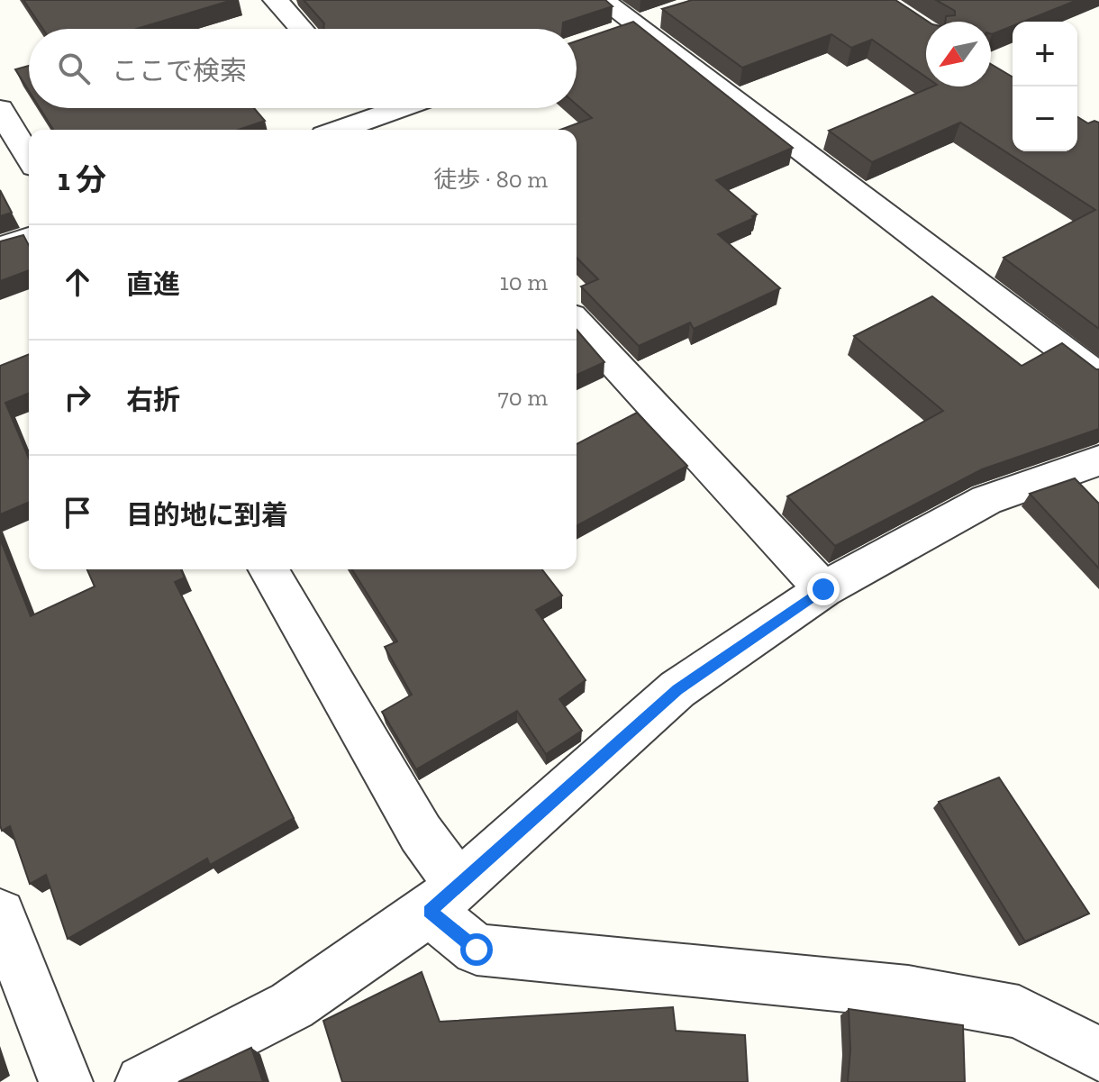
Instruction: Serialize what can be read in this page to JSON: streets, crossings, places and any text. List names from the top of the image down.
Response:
{
  "north": "bottom left",
  "page": {
    "map_buttons": ["+", "−"],
    "search": "ここで検索",
    "heading": ["1 分", "徒歩 · 80 m"],
    "list": [
      ["直進", "10 m"],
      ["右折", "70 m"],
      "目的地に到着"
    ]
  }
}
